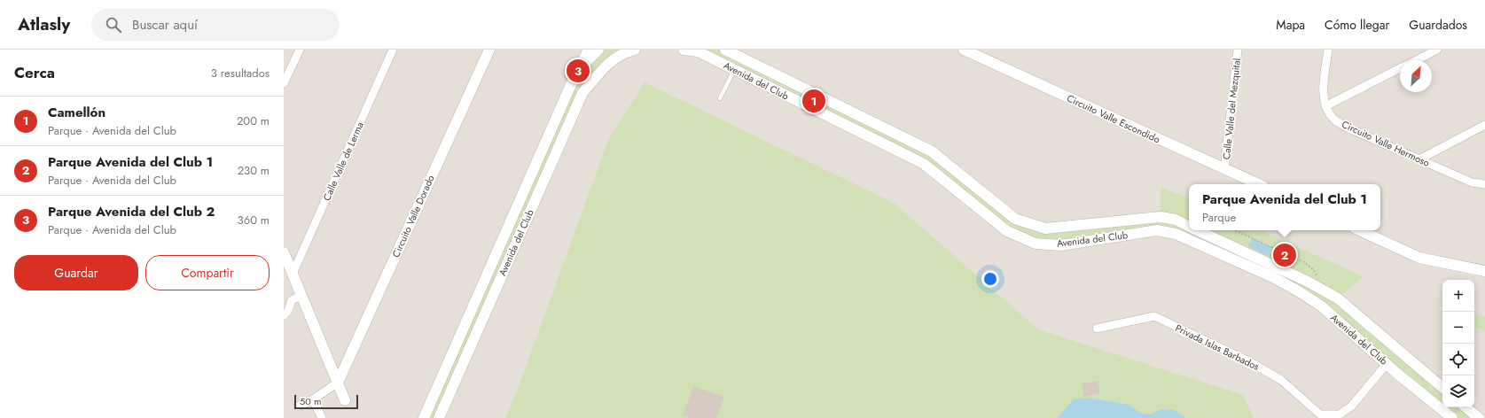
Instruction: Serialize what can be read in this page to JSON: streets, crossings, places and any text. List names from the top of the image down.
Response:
{
  "streets": {
    "street": [
      "Avenida del Club",
      "Calle Valle del Mezquital",
      "Circuito Valle Escondido",
      "Circuito Valle Hermoso",
      "Calle Valle de Lerma",
      "Circuito Valle Dorado",
      "Privada Islas Barbados"
    ]
  },
  "crossings": [
    ["Avenida del Club", "Privada Islas Barbados"],
    ["Calle Valle del Mezquital", "Circuito Valle Escondido"]
  ],
  "scale_bar": "50 m",
  "north": "top right",
  "page": {
    "header": "Atlasly",
    "search": "Buscar aquí",
    "nav": ["Mapa", "Cómo llegar", "Guardados"],
    "heading": ["Cerca", "3 resultados"],
    "pins": ["3", "1", "2"],
    "list": [
      {
        "mark": "1",
        "name": "Camellón",
        "note": "Parque · Avenida del Club",
        "value": "200 m"
      },
      {
        "mark": "2",
        "name": "Parque Avenida del Club 1",
        "note": "Parque · Avenida del Club",
        "value": "230 m"
      },
      {
        "mark": "3",
        "name": "Parque Avenida del Club 2",
        "note": "Parque · Avenida del Club",
        "value": "360 m"
      }
    ],
    "popup": ["Parque Avenida del Club 1", "Parque"],
    "buttons": ["Guardar", "Compartir"],
    "map_buttons": ["+", "−"],
    "scale": "50 m"
  }
}
